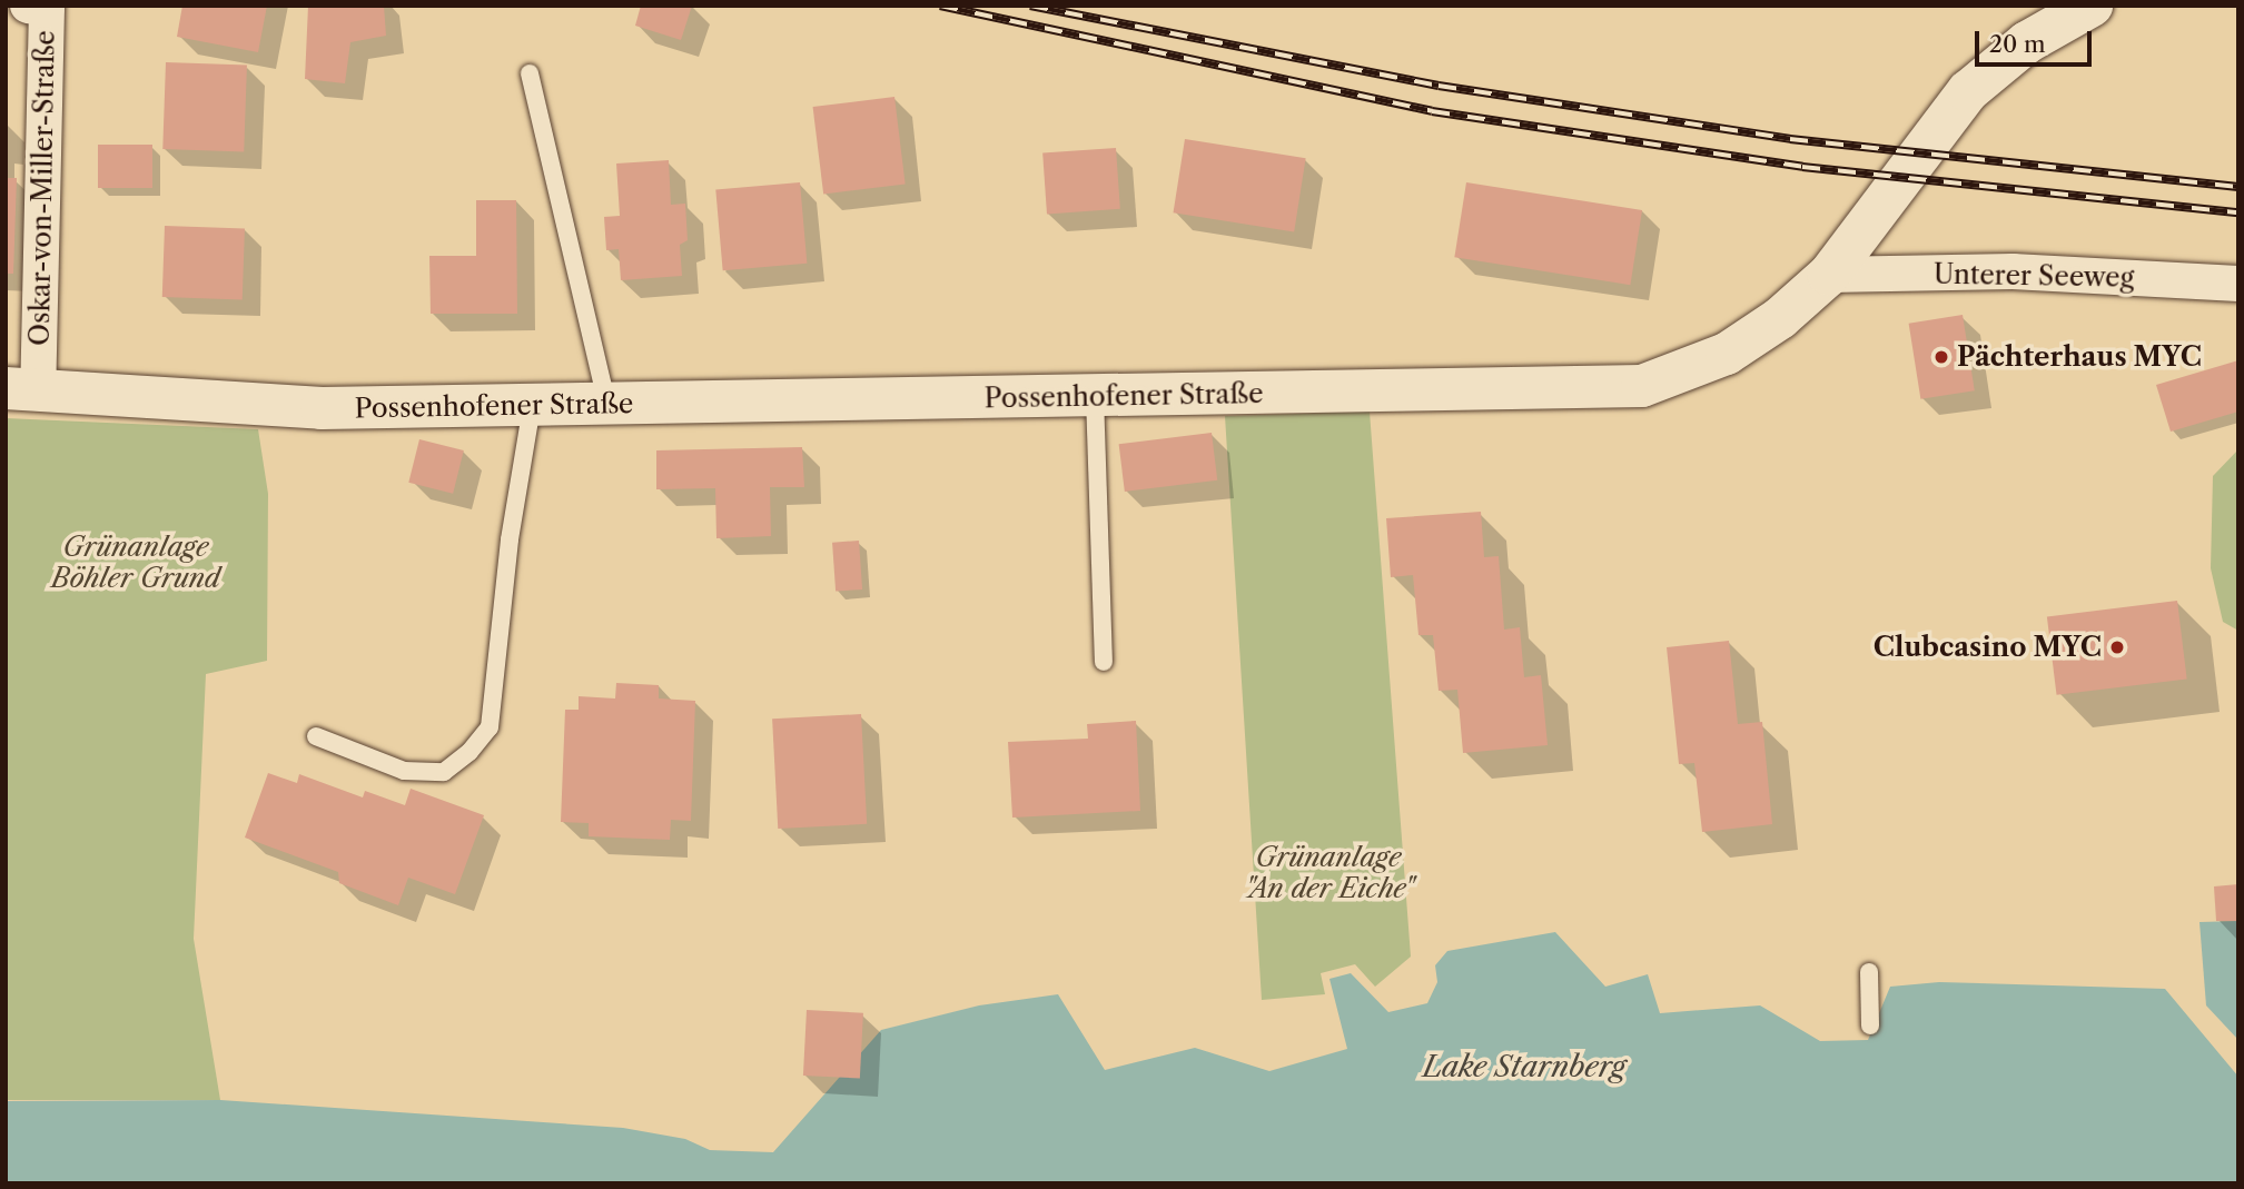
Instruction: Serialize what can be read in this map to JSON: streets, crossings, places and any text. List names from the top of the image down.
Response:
{
  "streets": {
    "main road": ["Possenhofener Straße"],
    "street": ["Oskar-von-Miller-Straße", "Unterer Seeweg"]
  },
  "crossings": [
    ["Oskar-von-Miller-Straße", "Possenhofener Straße"],
    ["Unterer Seeweg", "Possenhofener Straße"]
  ],
  "water": ["Lake Starnberg"],
  "parks": ["Grünanlage Böhler Grund", "Grünanlage \"An der Eiche\""],
  "places": ["Pächterhaus MYC", "Clubcasino MYC"],
  "scale_bar": "20 m"
}
